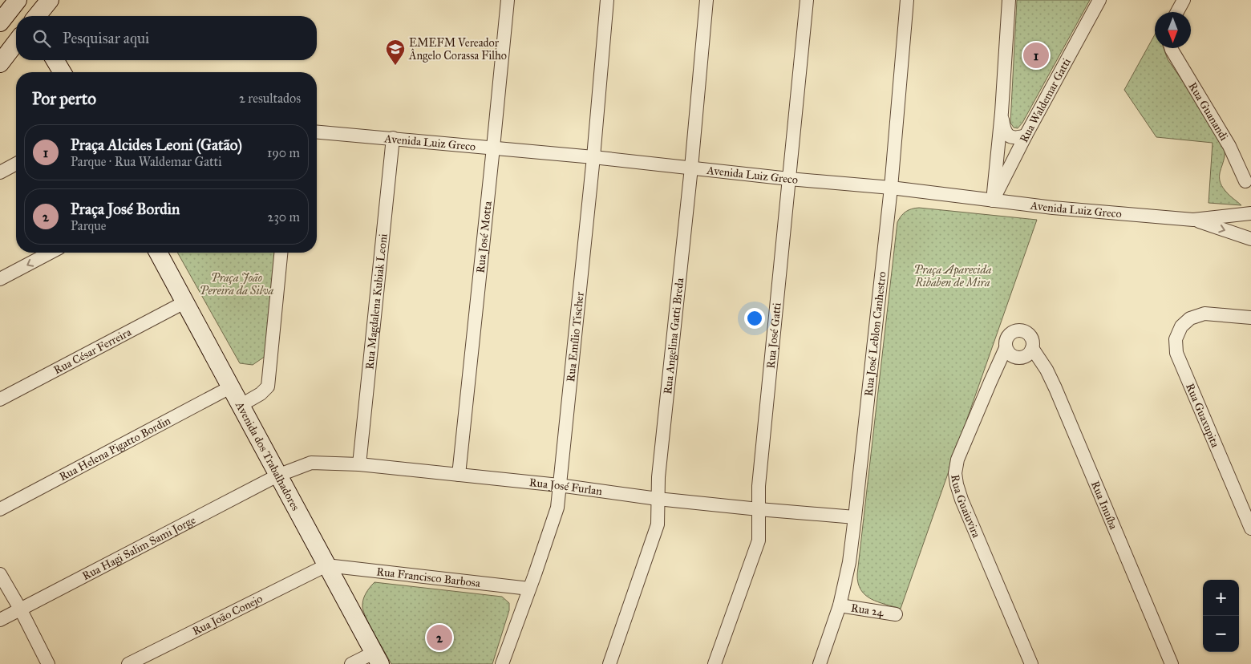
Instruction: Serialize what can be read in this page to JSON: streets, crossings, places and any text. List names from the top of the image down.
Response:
{
  "streets": {
    "street": [
      "Rua Waldemar Gatti",
      "Rua Guanandi",
      "Avenida Luiz Greco",
      "Rua José Motta",
      "Rua Magdalena Kubiak Leoni",
      "Rua José Leblon Canhestro",
      "Rua José Gatti",
      "Rua Emílio Tischer",
      "Rua Angelina Gatti Breda",
      "Rua César Ferreira",
      "Rua Guaxupita",
      "Rua Helena Pigatto Bordin",
      "Avenida dos Trabalhadores",
      "Rua José Furlan",
      "Rua Inuíba",
      "Rua Guaiuvira",
      "Rua Hagi Salim Sami Jorge",
      "Rua Francisco Barbosa",
      "Rua 24",
      "Rua João Conejo"
    ]
  },
  "crossings": [
    ["Rua Waldemar Gatti", "Avenida Luiz Greco"],
    ["Avenida Luiz Greco", "Rua José Motta"],
    ["Avenida Luiz Greco", "Rua Magdalena Kubiak Leoni"],
    ["Avenida Luiz Greco", "Rua José Leblon Canhestro"],
    ["Avenida Luiz Greco", "Rua José Gatti"],
    ["Avenida Luiz Greco", "Rua Emílio Tischer"],
    ["Avenida Luiz Greco", "Rua Angelina Gatti Breda"],
    ["Rua José Motta", "Rua José Furlan"],
    ["Rua Magdalena Kubiak Leoni", "Rua José Furlan"],
    ["Rua José Leblon Canhestro", "Rua José Furlan"],
    ["Rua José Leblon Canhestro", "Rua 24"],
    ["Rua José Gatti", "Rua José Furlan"],
    ["Rua Emílio Tischer", "Rua José Furlan"],
    ["Rua Emílio Tischer", "Rua Francisco Barbosa"],
    ["Rua Angelina Gatti Breda", "Rua José Furlan"],
    ["Rua César Ferreira", "Avenida dos Trabalhadores"],
    ["Rua Helena Pigatto Bordin", "Avenida dos Trabalhadores"],
    ["Avenida dos Trabalhadores", "Rua José Furlan"],
    ["Avenida dos Trabalhadores", "Rua Hagi Salim Sami Jorge"],
    ["Avenida dos Trabalhadores", "Rua Francisco Barbosa"],
    ["Avenida dos Trabalhadores", "Rua João Conejo"],
    ["Rua José Furlan", "Rua Hagi Salim Sami Jorge"],
    ["Rua Inuíba", "Rua Guaiuvira"],
    ["Rua Francisco Barbosa", "Rua João Conejo"]
  ],
  "parks": ["Praça Aparecida Ribaben de Mira", "Praça João Pereira da Silva"],
  "places": {
    "school or university": ["EMEFM Vereador Ângelo Corassa Filho"]
  },
  "north": "bottom",
  "page": {
    "search": "Pesquisar aqui",
    "pins": ["1", "2"],
    "heading": ["Por perto", "2 resultados"],
    "list": [
      {
        "mark": "1",
        "name": "Praça Alcides Leoni (Gatão)",
        "note": "Parque · Rua Waldemar Gatti",
        "value": "190 m"
      },
      {
        "mark": "2",
        "name": "Praça José Bordin",
        "note": "Parque",
        "value": "230 m"
      }
    ],
    "map_buttons": ["+", "−"]
  }
}
